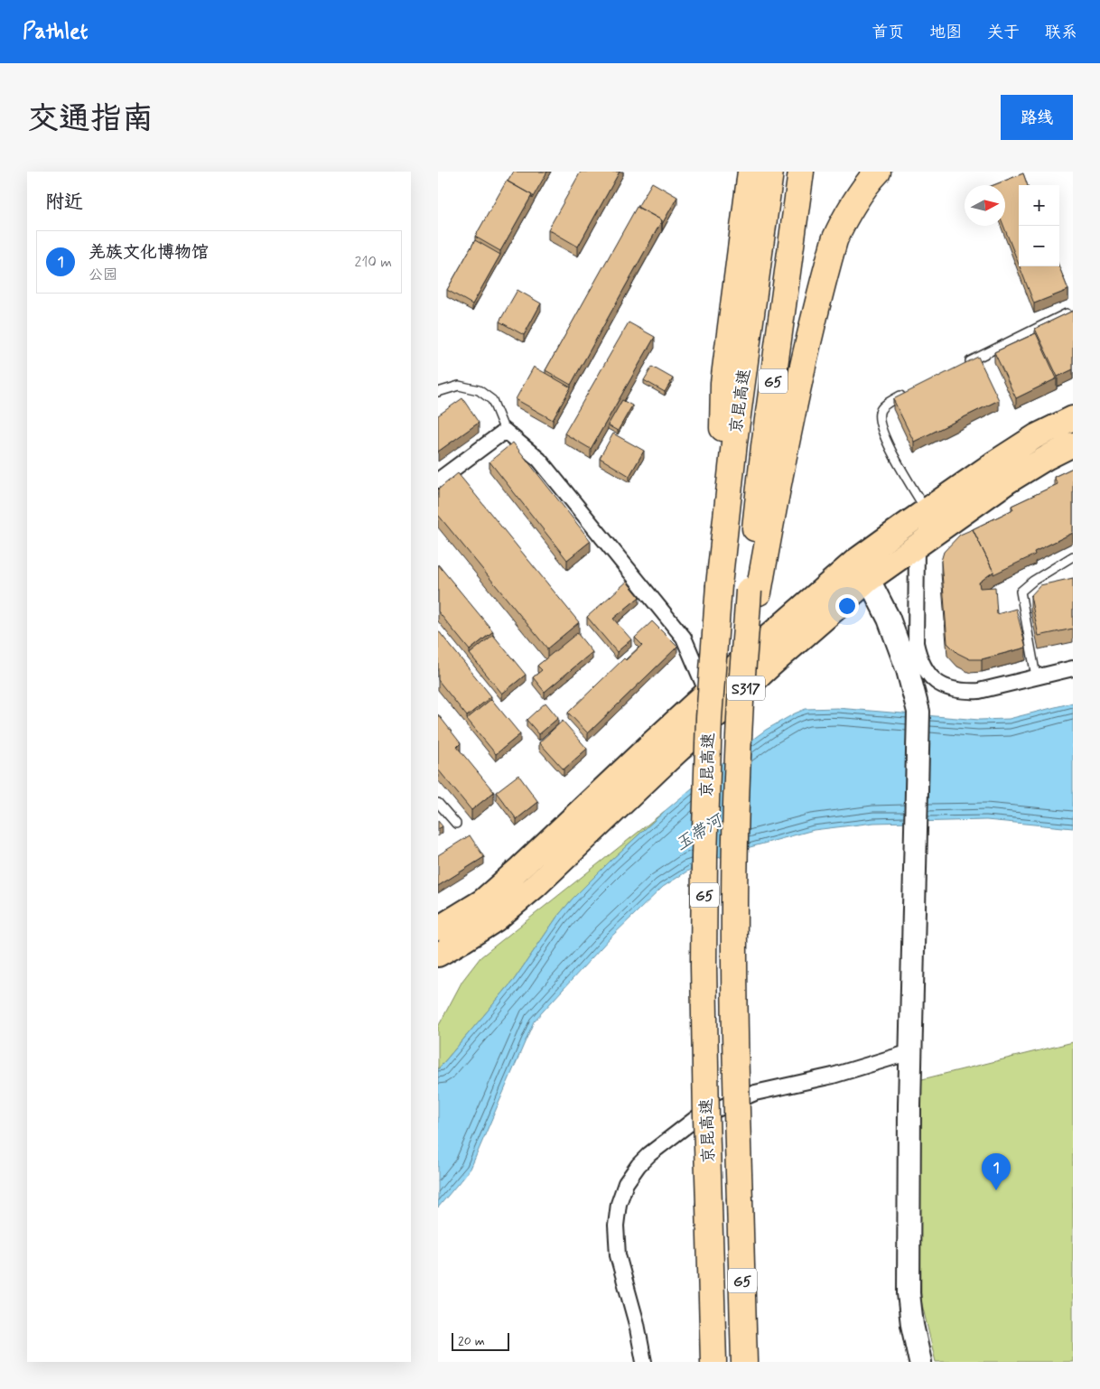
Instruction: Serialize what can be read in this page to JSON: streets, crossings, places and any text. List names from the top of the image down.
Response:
{
  "streets": {
    "highway": ["G5", "京昆高速"],
    "main road": ["S317"]
  },
  "water": ["玉带河"],
  "scale_bar": "20 m",
  "north": "right",
  "page": {
    "header": "Pathlet",
    "nav": [
      "首页",
      "地图",
      "关于",
      "联系"
    ],
    "buttons": "路线",
    "title": "交通指南",
    "heading": "附近",
    "map_buttons": ["+", "−"],
    "list": [
      {
        "mark": "1",
        "name": "羌族文化博物馆",
        "note": "公园",
        "value": "210 m"
      }
    ],
    "pins": "1",
    "scale": "20 m"
  }
}
